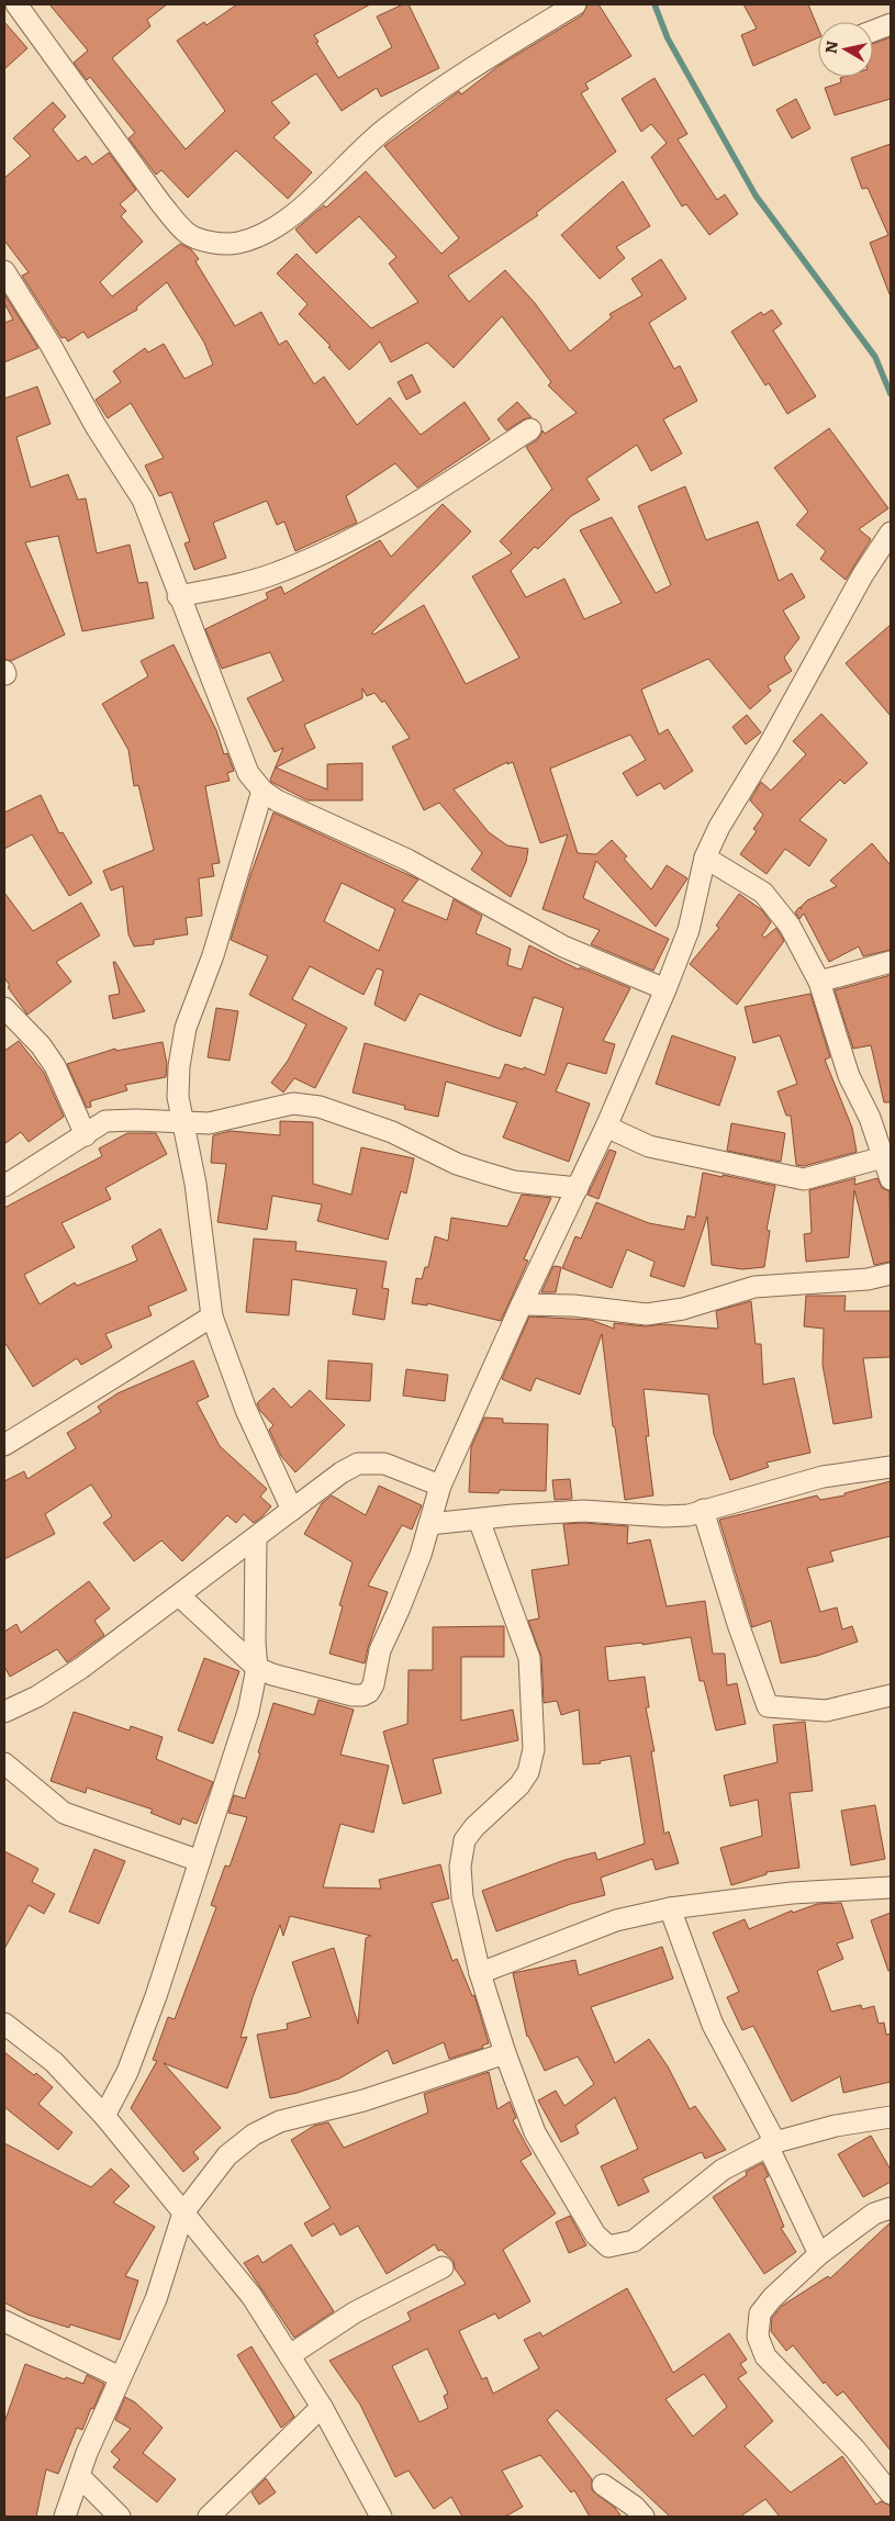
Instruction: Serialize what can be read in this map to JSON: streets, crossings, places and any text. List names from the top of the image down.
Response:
{
  "north": "left"
}
